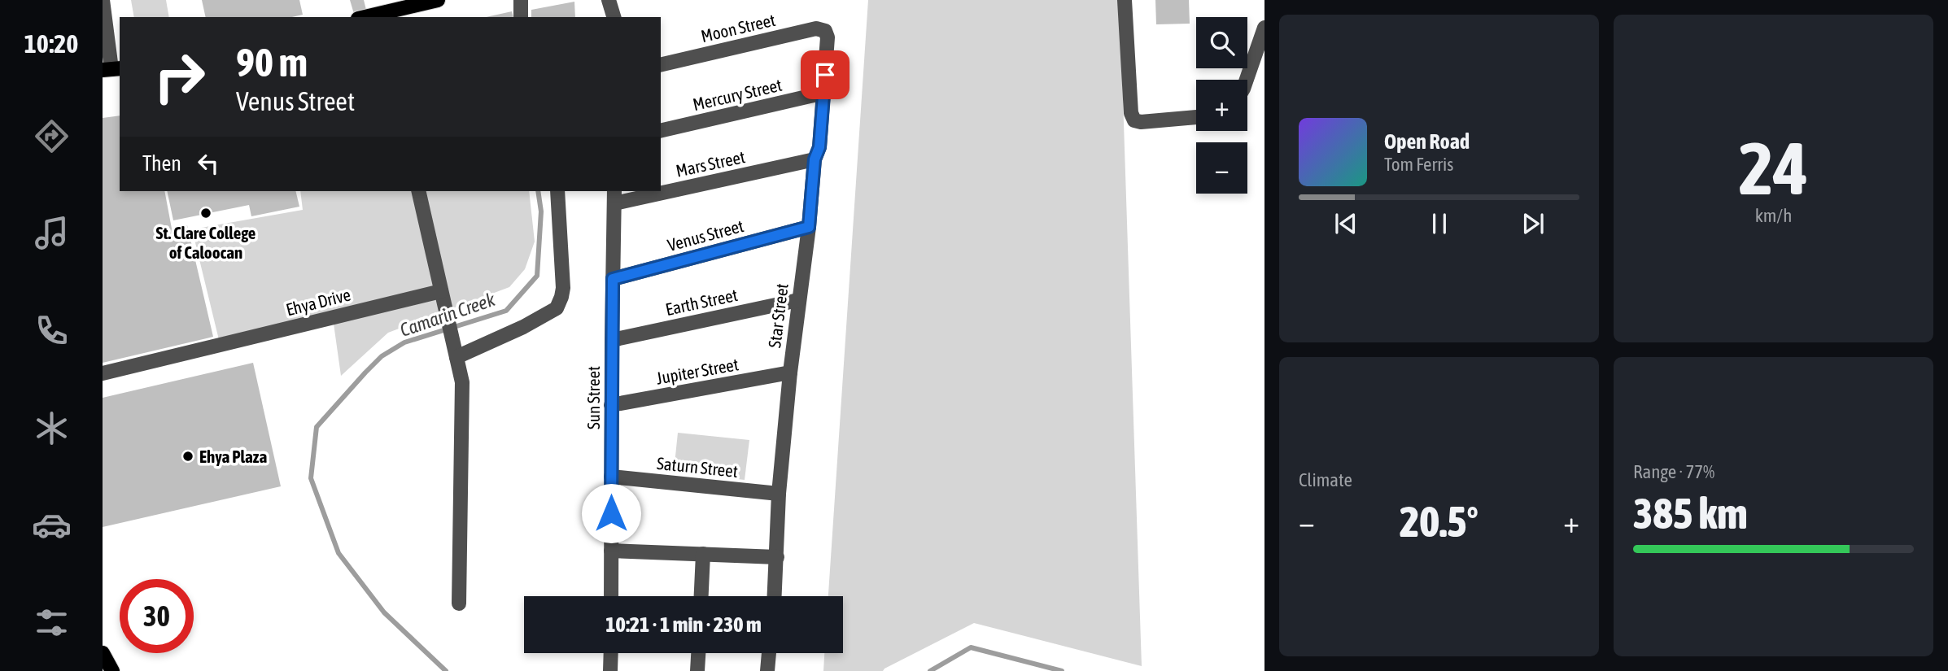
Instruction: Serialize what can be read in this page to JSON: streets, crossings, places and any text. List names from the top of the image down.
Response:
{
  "streets": {
    "street": [
      "Moon Street",
      "Mercury Street",
      "Mars Street",
      "Venus Street",
      "Ehya Drive",
      "Earth Street",
      "Star Street",
      "Jupiter Street",
      "Sun Street",
      "Saturn Street"
    ]
  },
  "crossings": [
    ["Moon Street", "Star Street"],
    ["Mercury Street", "Star Street"],
    ["Mars Street", "Star Street"],
    ["Mars Street", "Sun Street"],
    ["Venus Street", "Star Street"],
    ["Venus Street", "Sun Street"],
    ["Earth Street", "Star Street"],
    ["Earth Street", "Sun Street"],
    ["Star Street", "Jupiter Street"],
    ["Star Street", "Saturn Street"],
    ["Jupiter Street", "Sun Street"],
    ["Sun Street", "Saturn Street"]
  ],
  "water": ["Camarin Creek"],
  "places": ["St. Clare College of Caloocan", "Ehya Plaza"],
  "page": {
    "tabs": "10:20",
    "tile": [
      ["24", "km/h"],
      "Climate",
      ["Range · 77%", "385 km"]
    ],
    "map_buttons": ["+", "−"],
    "turn": ["90 m", "Venus Street"],
    "song": ["Open Road", "Tom Ferris"],
    "then": "Then",
    "heat": ["−", "20.5°", "+"],
    "limit": "30",
    "trip": "10:21 · 1 min · 230 m"
  }
}
